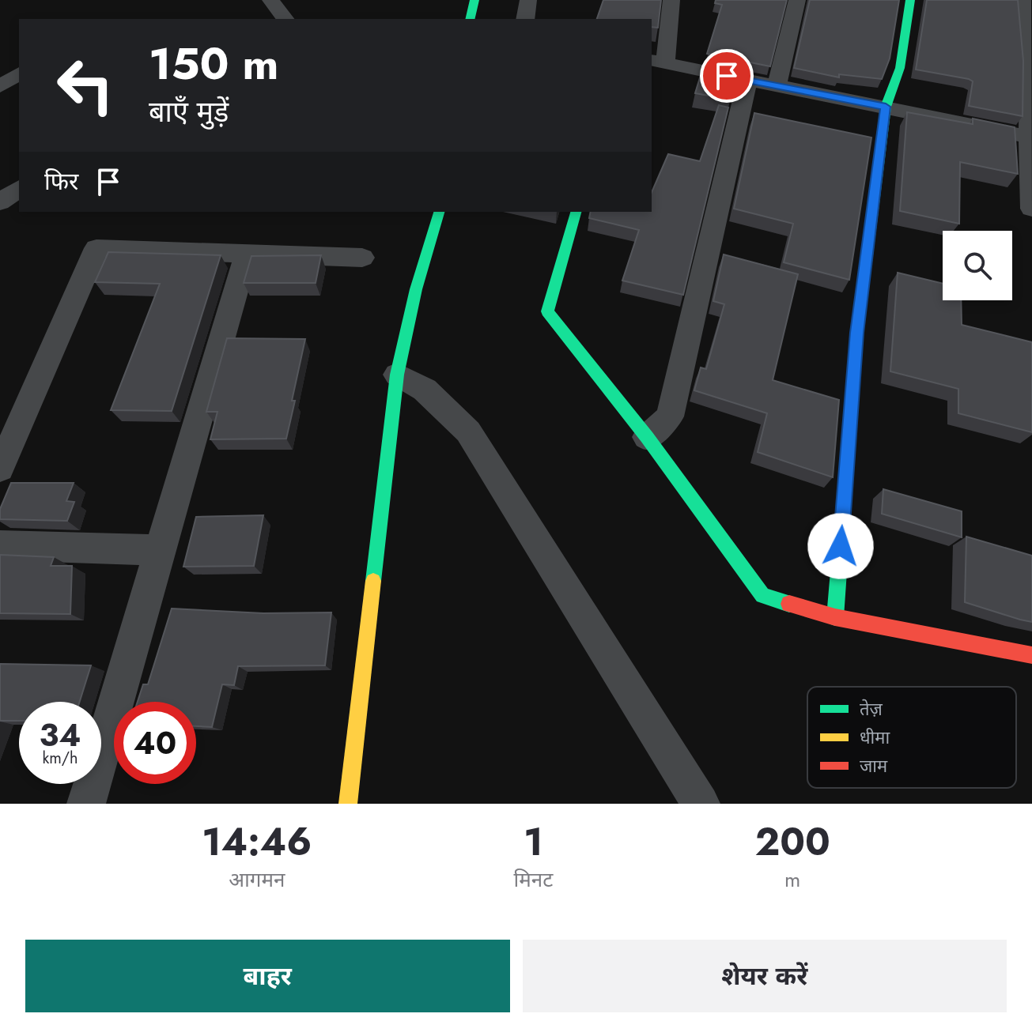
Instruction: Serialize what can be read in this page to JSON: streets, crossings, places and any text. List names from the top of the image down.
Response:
{
  "legend": ["तेज़", "धीमा", "जाम"],
  "page": {
    "turn": ["150 m", "बाएँ मुड़ें"],
    "then": "फिर",
    "speed": "34 km/h",
    "limit": "40",
    "eta": [
      "14:46",
      "आगमन",
      "1",
      "मिनट",
      "200",
      "m"
    ],
    "buttons": ["बाहर", "शेयर करें"]
  }
}
